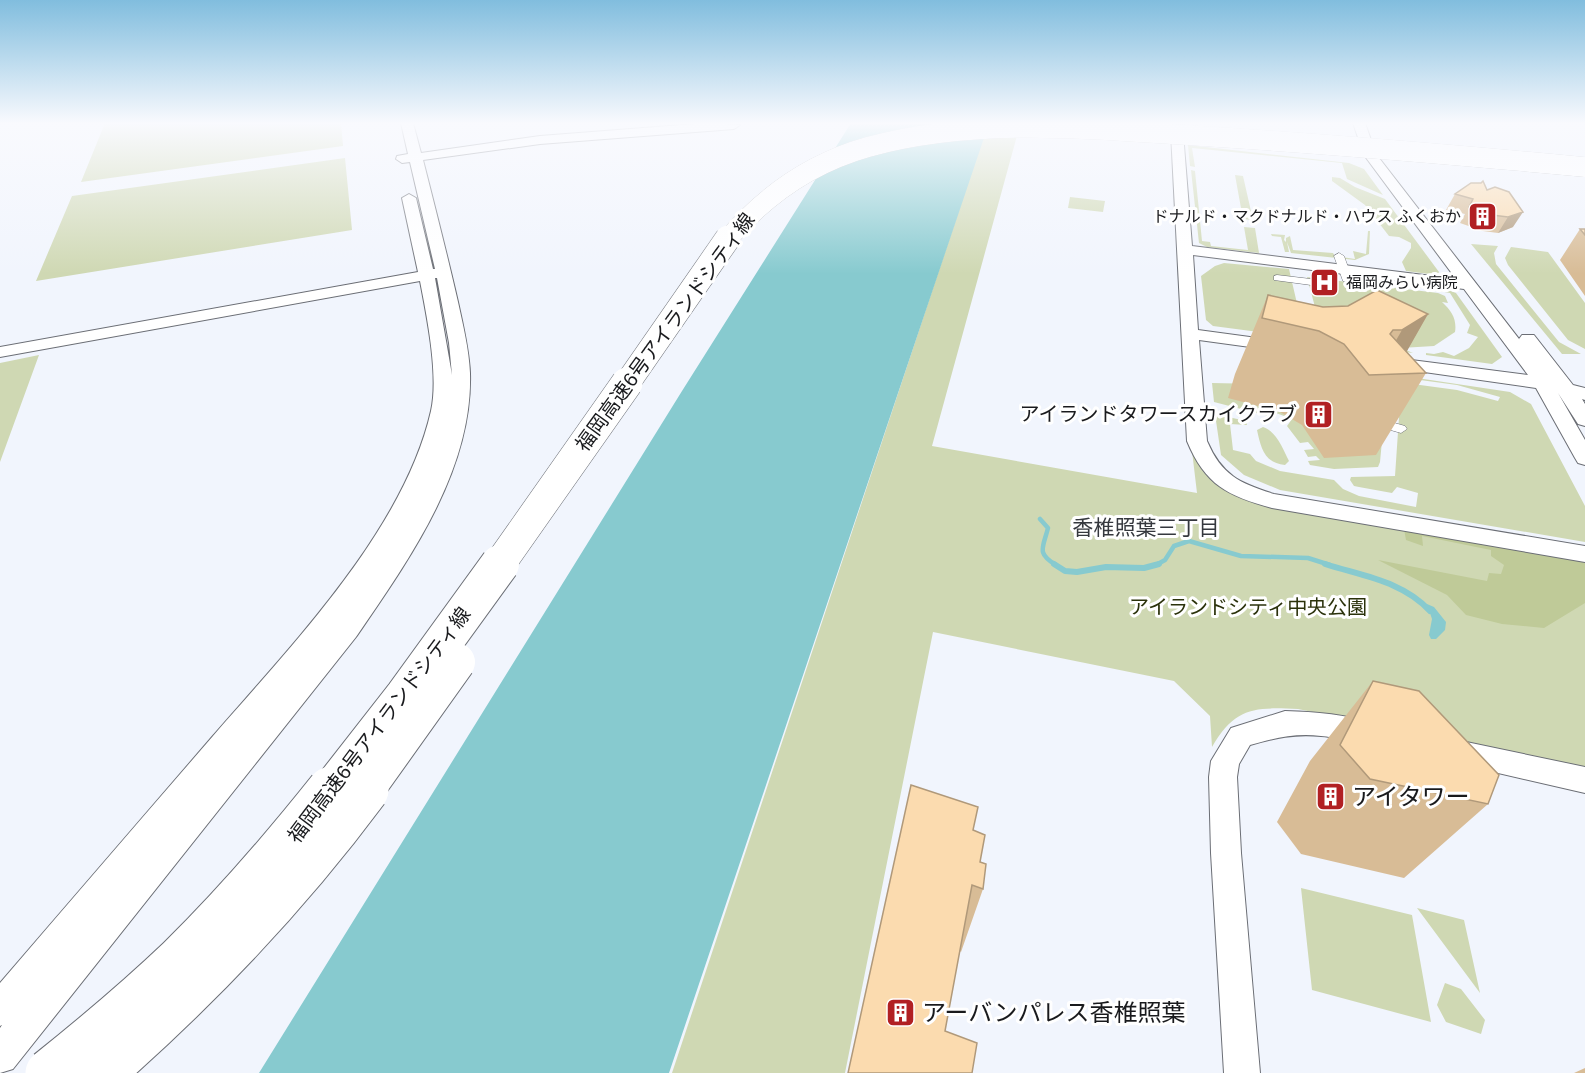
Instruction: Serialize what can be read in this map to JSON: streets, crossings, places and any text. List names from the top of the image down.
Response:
{
  "streets": {
    "highway": ["福岡高速6号アイランドシティ線"]
  },
  "districts": ["香椎照葉三丁目"],
  "parks": ["アイランドシティ中央公園"],
  "places": {
    "building": [
      "ドナルド・マクドナルド・ハウス ふくおか",
      "アイランドタワースカイクラブ",
      "アイタワー",
      "アーバンパレス香椎照葉"
    ],
    "hospital": ["福岡みらい病院"]
  }
}
